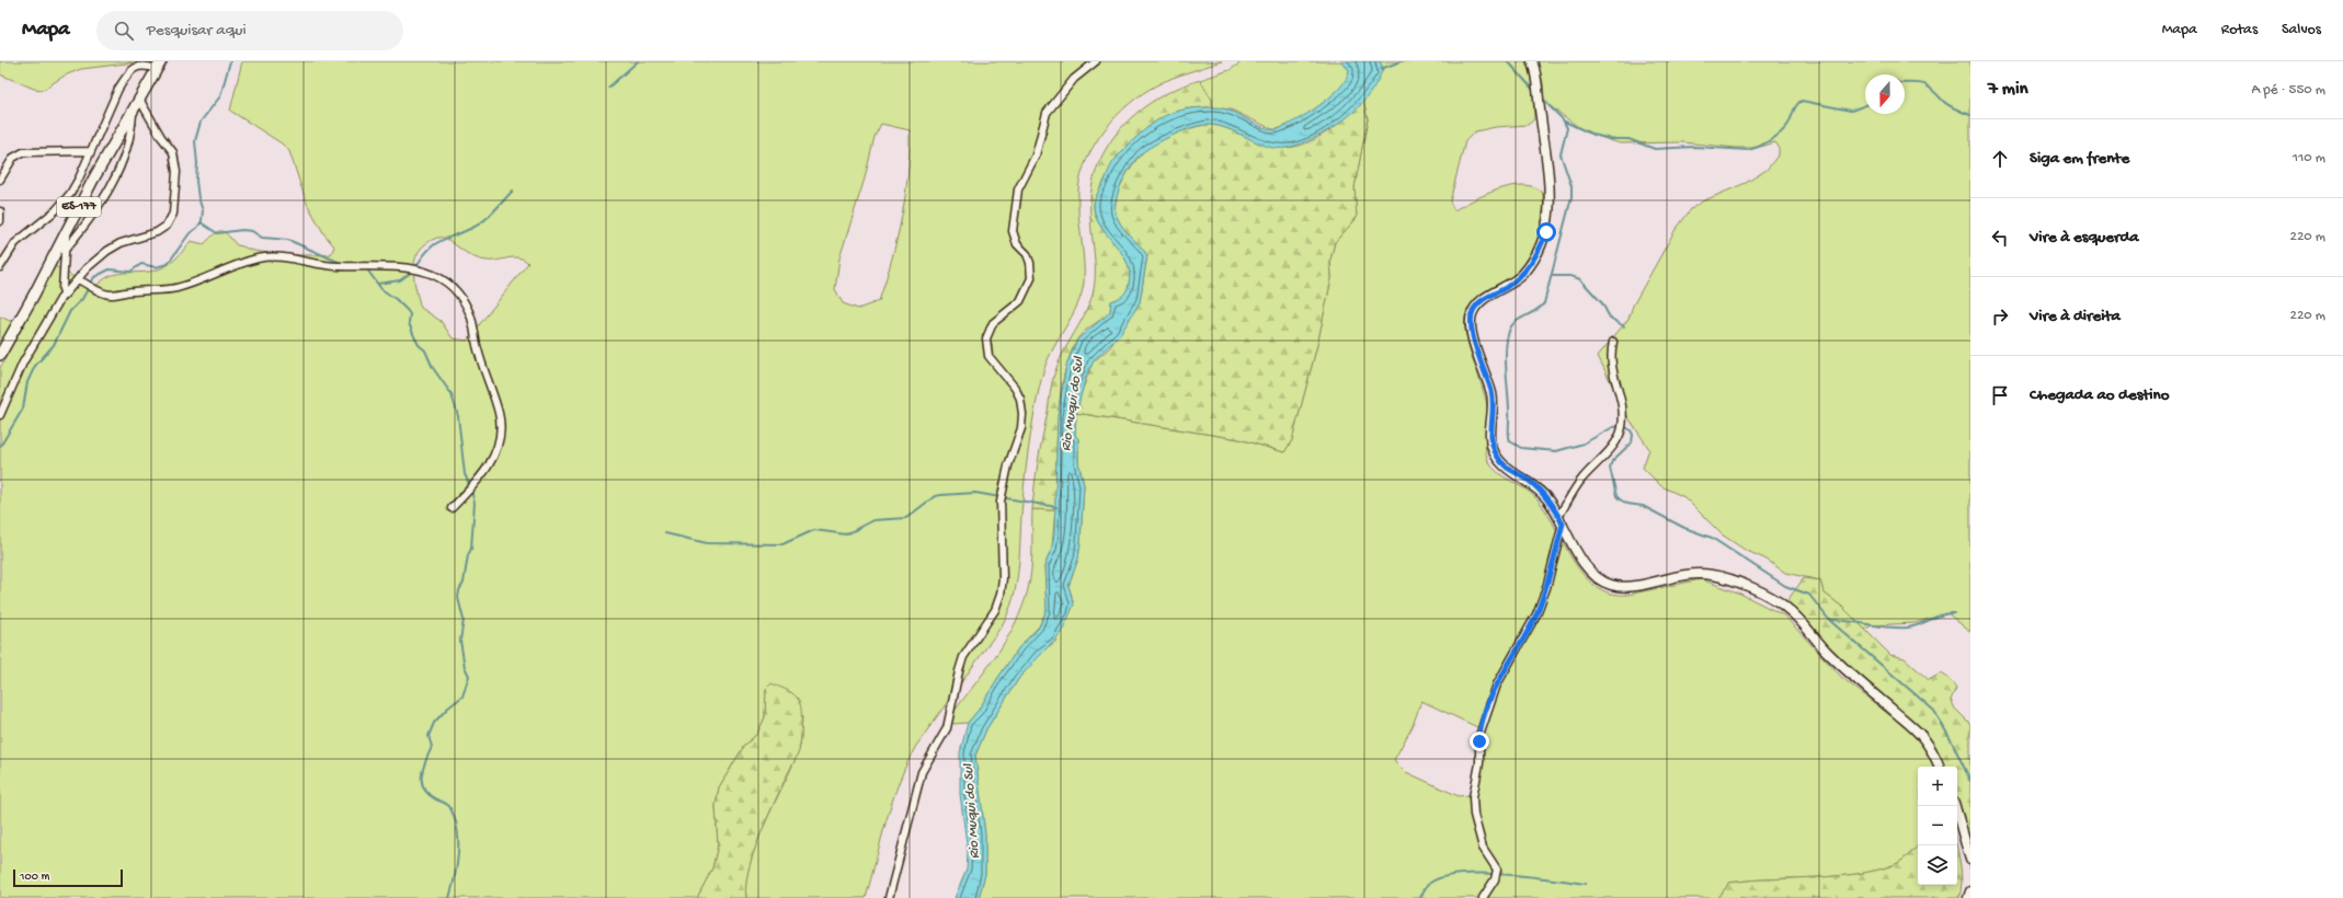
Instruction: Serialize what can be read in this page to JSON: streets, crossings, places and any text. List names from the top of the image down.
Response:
{
  "streets": {
    "main road": ["ES-177"]
  },
  "water": ["Rio Muqui do Sul"],
  "scale_bar": "100 m",
  "north": "bottom",
  "page": {
    "header": "Mapa",
    "search": "Pesquisar aqui",
    "nav": ["Mapa", "Rotas", "Salvos"],
    "heading": ["7 min", "A pé · 550 m"],
    "list": [
      ["Siga em frente", "110 m"],
      ["Vire à esquerda", "220 m"],
      ["Vire à direita", "220 m"],
      "Chegada ao destino"
    ],
    "map_buttons": ["+", "−"],
    "scale": "100 m"
  }
}
